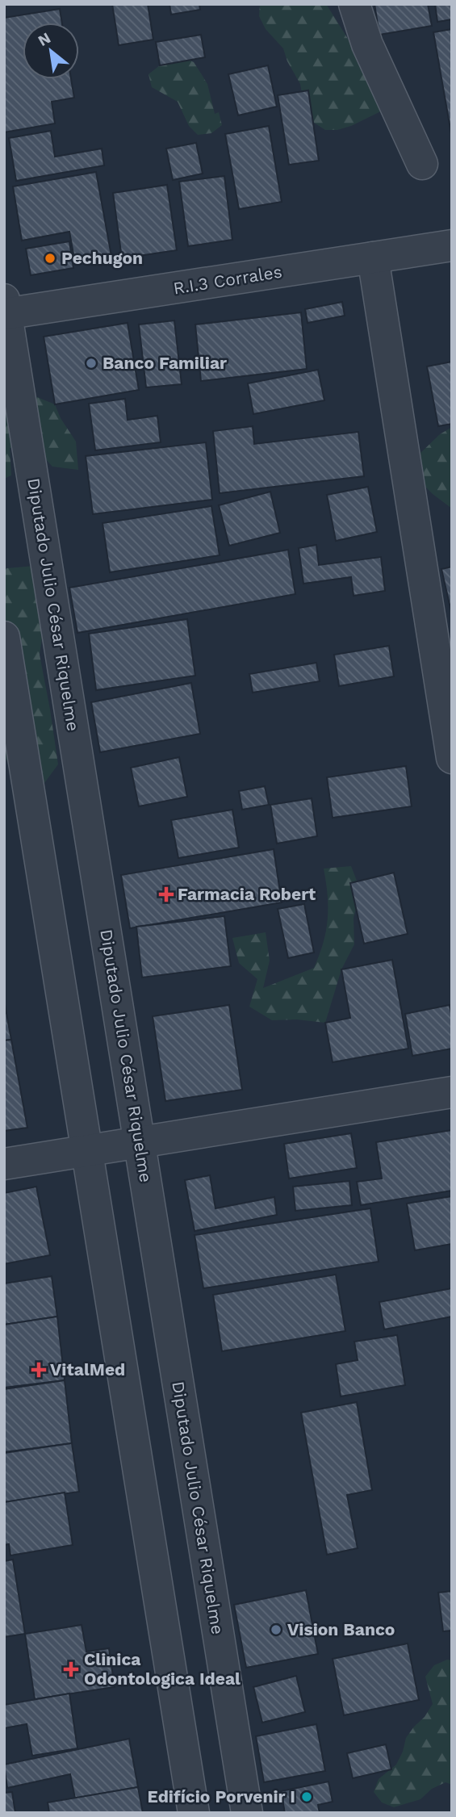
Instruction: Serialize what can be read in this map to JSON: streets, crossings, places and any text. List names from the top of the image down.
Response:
{
  "streets": {
    "street": ["R.I.3 Corrales", "Diputado Julio César Riquelme"]
  },
  "crossings": [
    ["R.I.3 Corrales", "Diputado Julio César Riquelme"]
  ],
  "places": {
    "other": [
      "Pechugon",
      "Banco Familiar",
      "Vision Banco",
      "Edifício Porvenir I"
    ],
    "health": ["Farmacia Robert", "VitalMed", "Clinica Odontologica Ideal"]
  },
  "north": "top left"
}
